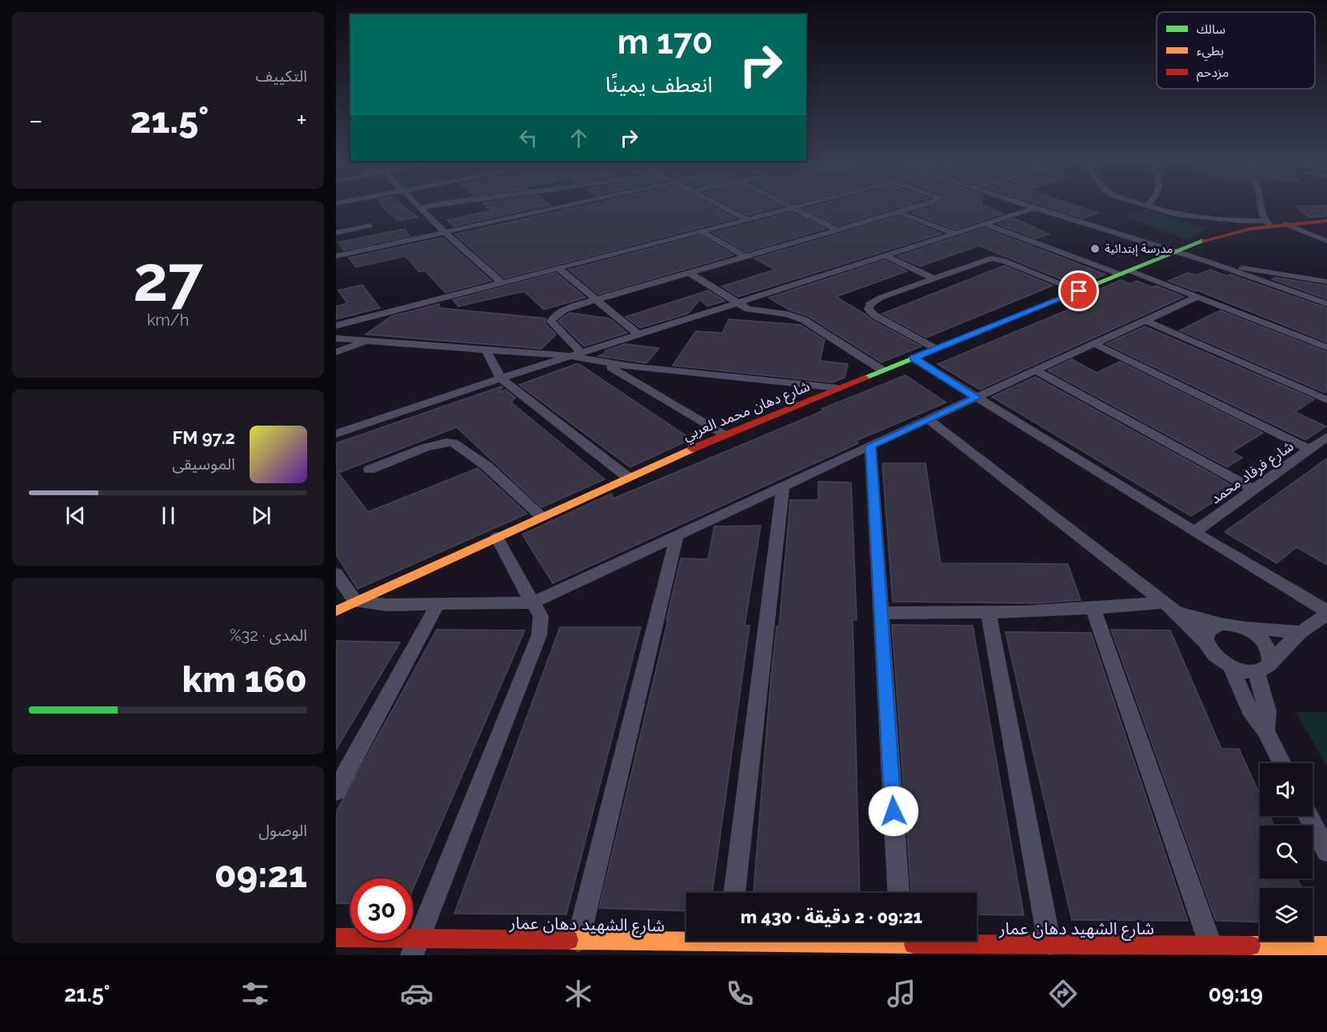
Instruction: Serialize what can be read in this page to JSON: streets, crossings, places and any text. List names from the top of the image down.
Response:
{
  "streets": {
    "street": ["شارع دهان محمد العربي", "شارع فرفاد محمد", "شارع الشهيد دهان عمار"]
  },
  "places": ["مدرسة إبتدائية"],
  "legend": ["سالك", "بطيء", "مزدحم"],
  "page": {
    "tile": [
      "التكييف",
      ["27", "km/h"],
      ["المدى · 32%", "160 km"],
      ["الوصول", "09:21"]
    ],
    "turn": ["170 m", "انعطف يمينًا"],
    "heat": ["−", "21.5°", "+"],
    "song": ["97.2 FM", "الموسيقى"],
    "limit": "30",
    "trip": "09:21 · 2 دقيقة · 430 m",
    "tabs": ["09:19", "21.5°"]
  }
}
